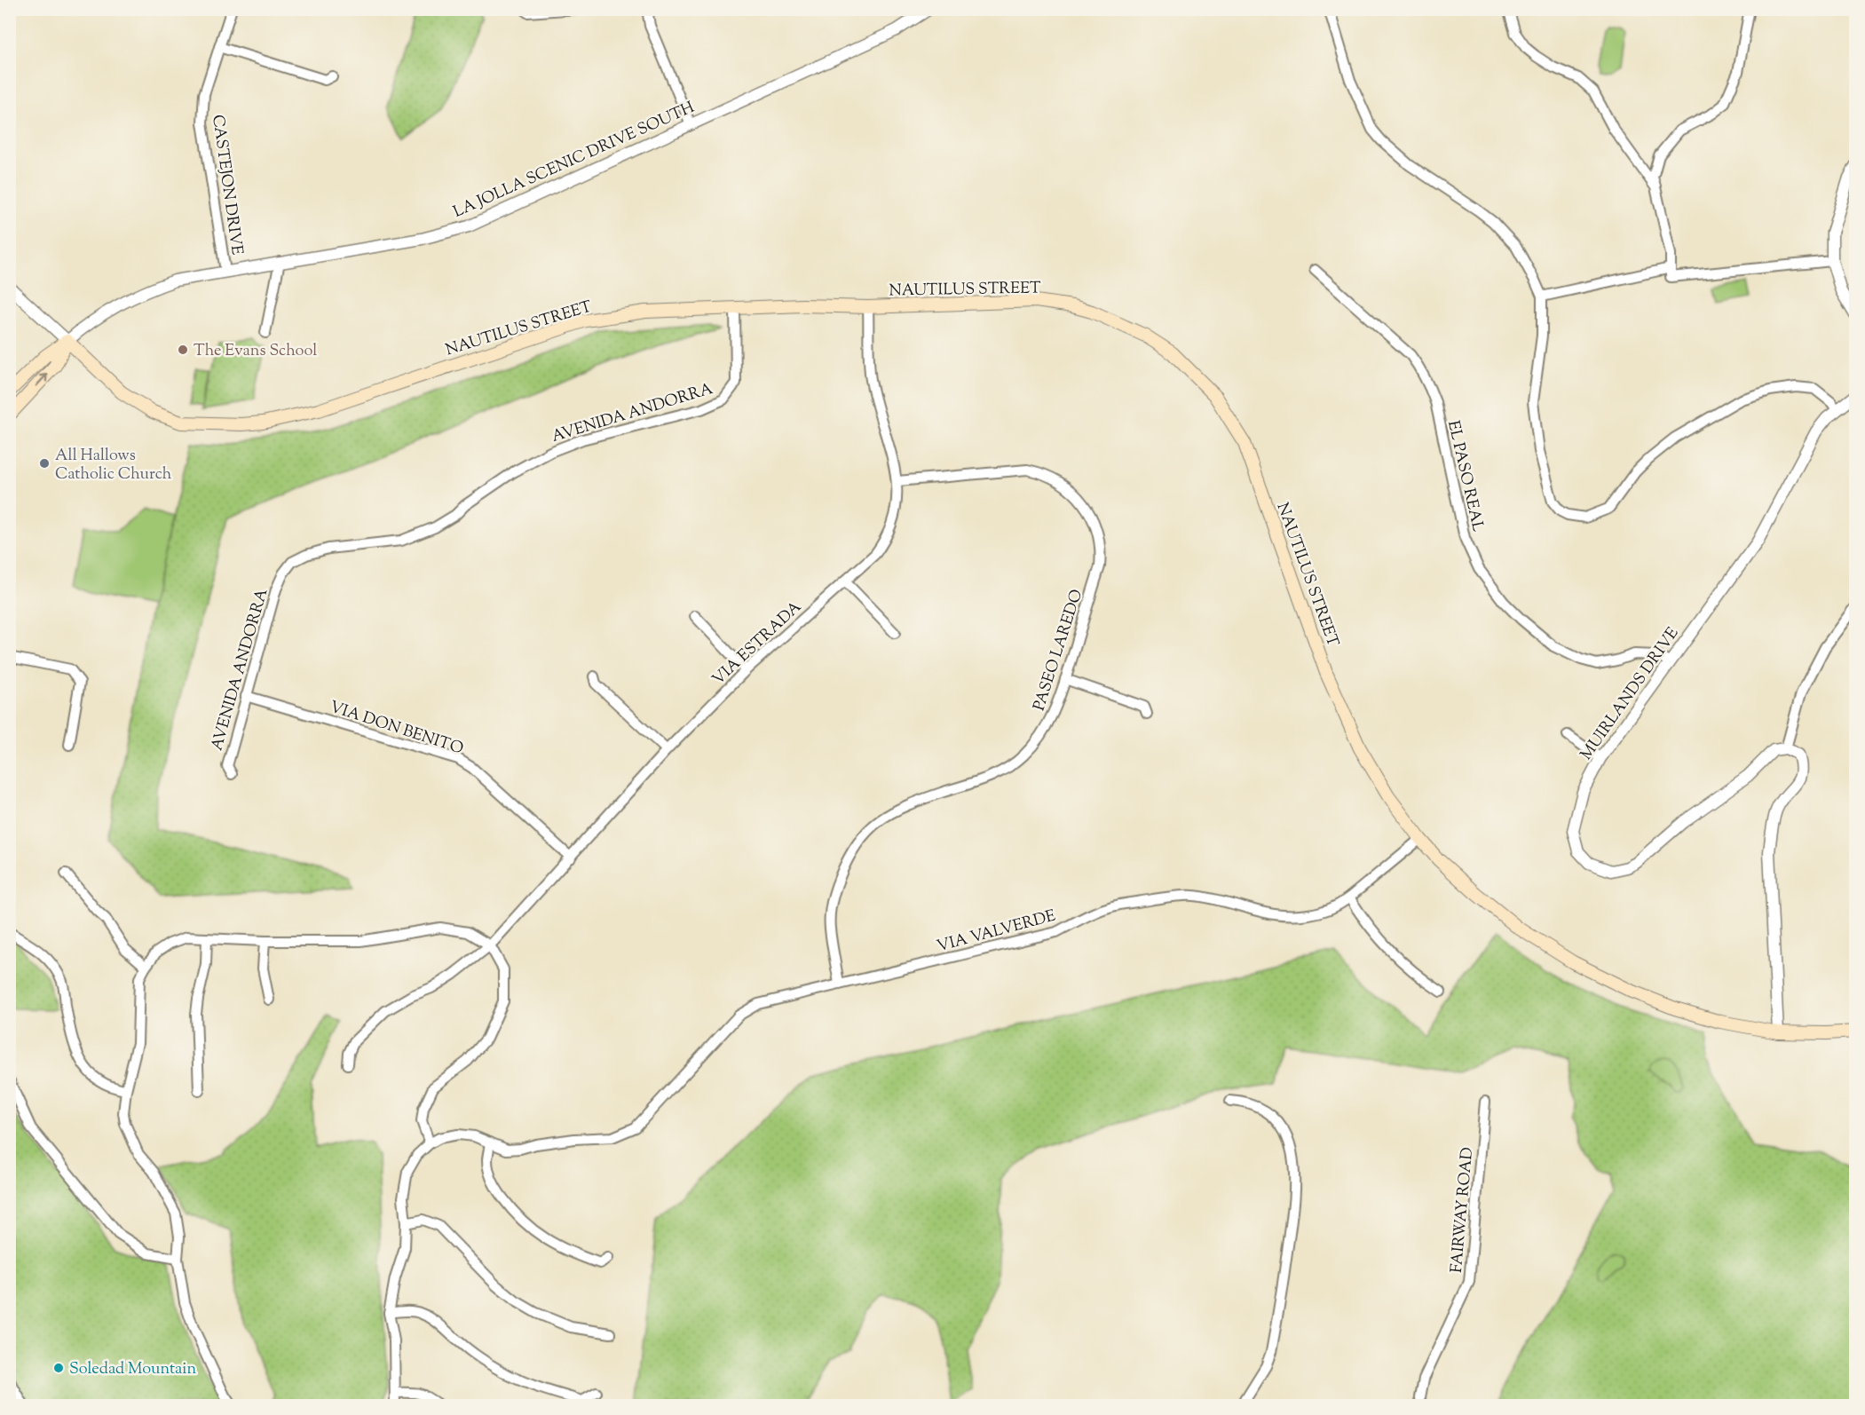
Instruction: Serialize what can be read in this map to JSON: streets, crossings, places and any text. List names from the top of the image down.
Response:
{
  "streets": {
    "main road": ["LA JOLLA SCENIC DRIVE SOUTH", "NAUTILUS STREET"],
    "street": [
      "CASTEJON DRIVE",
      "AVENIDA ANDORRA",
      "EL PASO REAL",
      "VIA ESTRADA",
      "PASEO LAREDO",
      "MUIRLANDS DRIVE",
      "VIA DON BENITO",
      "VIA VALVERDE",
      "FAIRWAY ROAD"
    ]
  },
  "crossings": [
    ["LA JOLLA SCENIC DRIVE SOUTH", "CASTEJON DRIVE"],
    ["LA JOLLA SCENIC DRIVE SOUTH", "NAUTILUS STREET"],
    ["NAUTILUS STREET", "AVENIDA ANDORRA"],
    ["NAUTILUS STREET", "VIA ESTRADA"],
    ["NAUTILUS STREET", "VIA VALVERDE"],
    ["AVENIDA ANDORRA", "VIA DON BENITO"],
    ["EL PASO REAL", "MUIRLANDS DRIVE"],
    ["VIA ESTRADA", "PASEO LAREDO"],
    ["VIA ESTRADA", "VIA DON BENITO"],
    ["PASEO LAREDO", "VIA VALVERDE"]
  ],
  "places": ["The Evans School", "All Hallows Catholic Church", "Soledad Mountain"]
}
